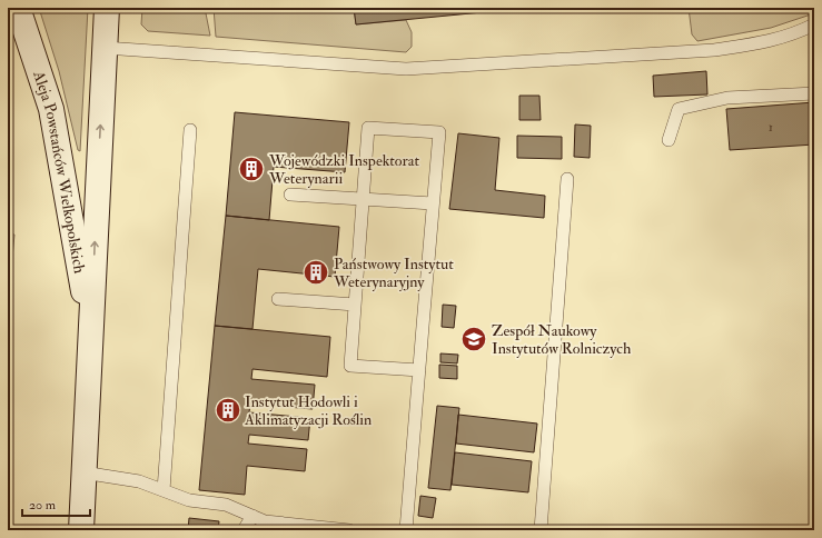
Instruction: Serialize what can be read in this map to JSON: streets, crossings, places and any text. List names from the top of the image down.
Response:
{
  "streets": {
    "street": ["Aleja Powstańców Wielkopolskich"]
  },
  "places": {
    "building": ["Wojewódzki Inspektorat Weterynarii", "Państwowy Instytut Weterynaryjny", "Instytut Hodowli i Aklimatyzacji Roślin"],
    "school or university": ["Zespół Naukowy Instytutów Rolniczych"]
  },
  "house_numbers": ["1"],
  "scale_bar": "20 m"
}
